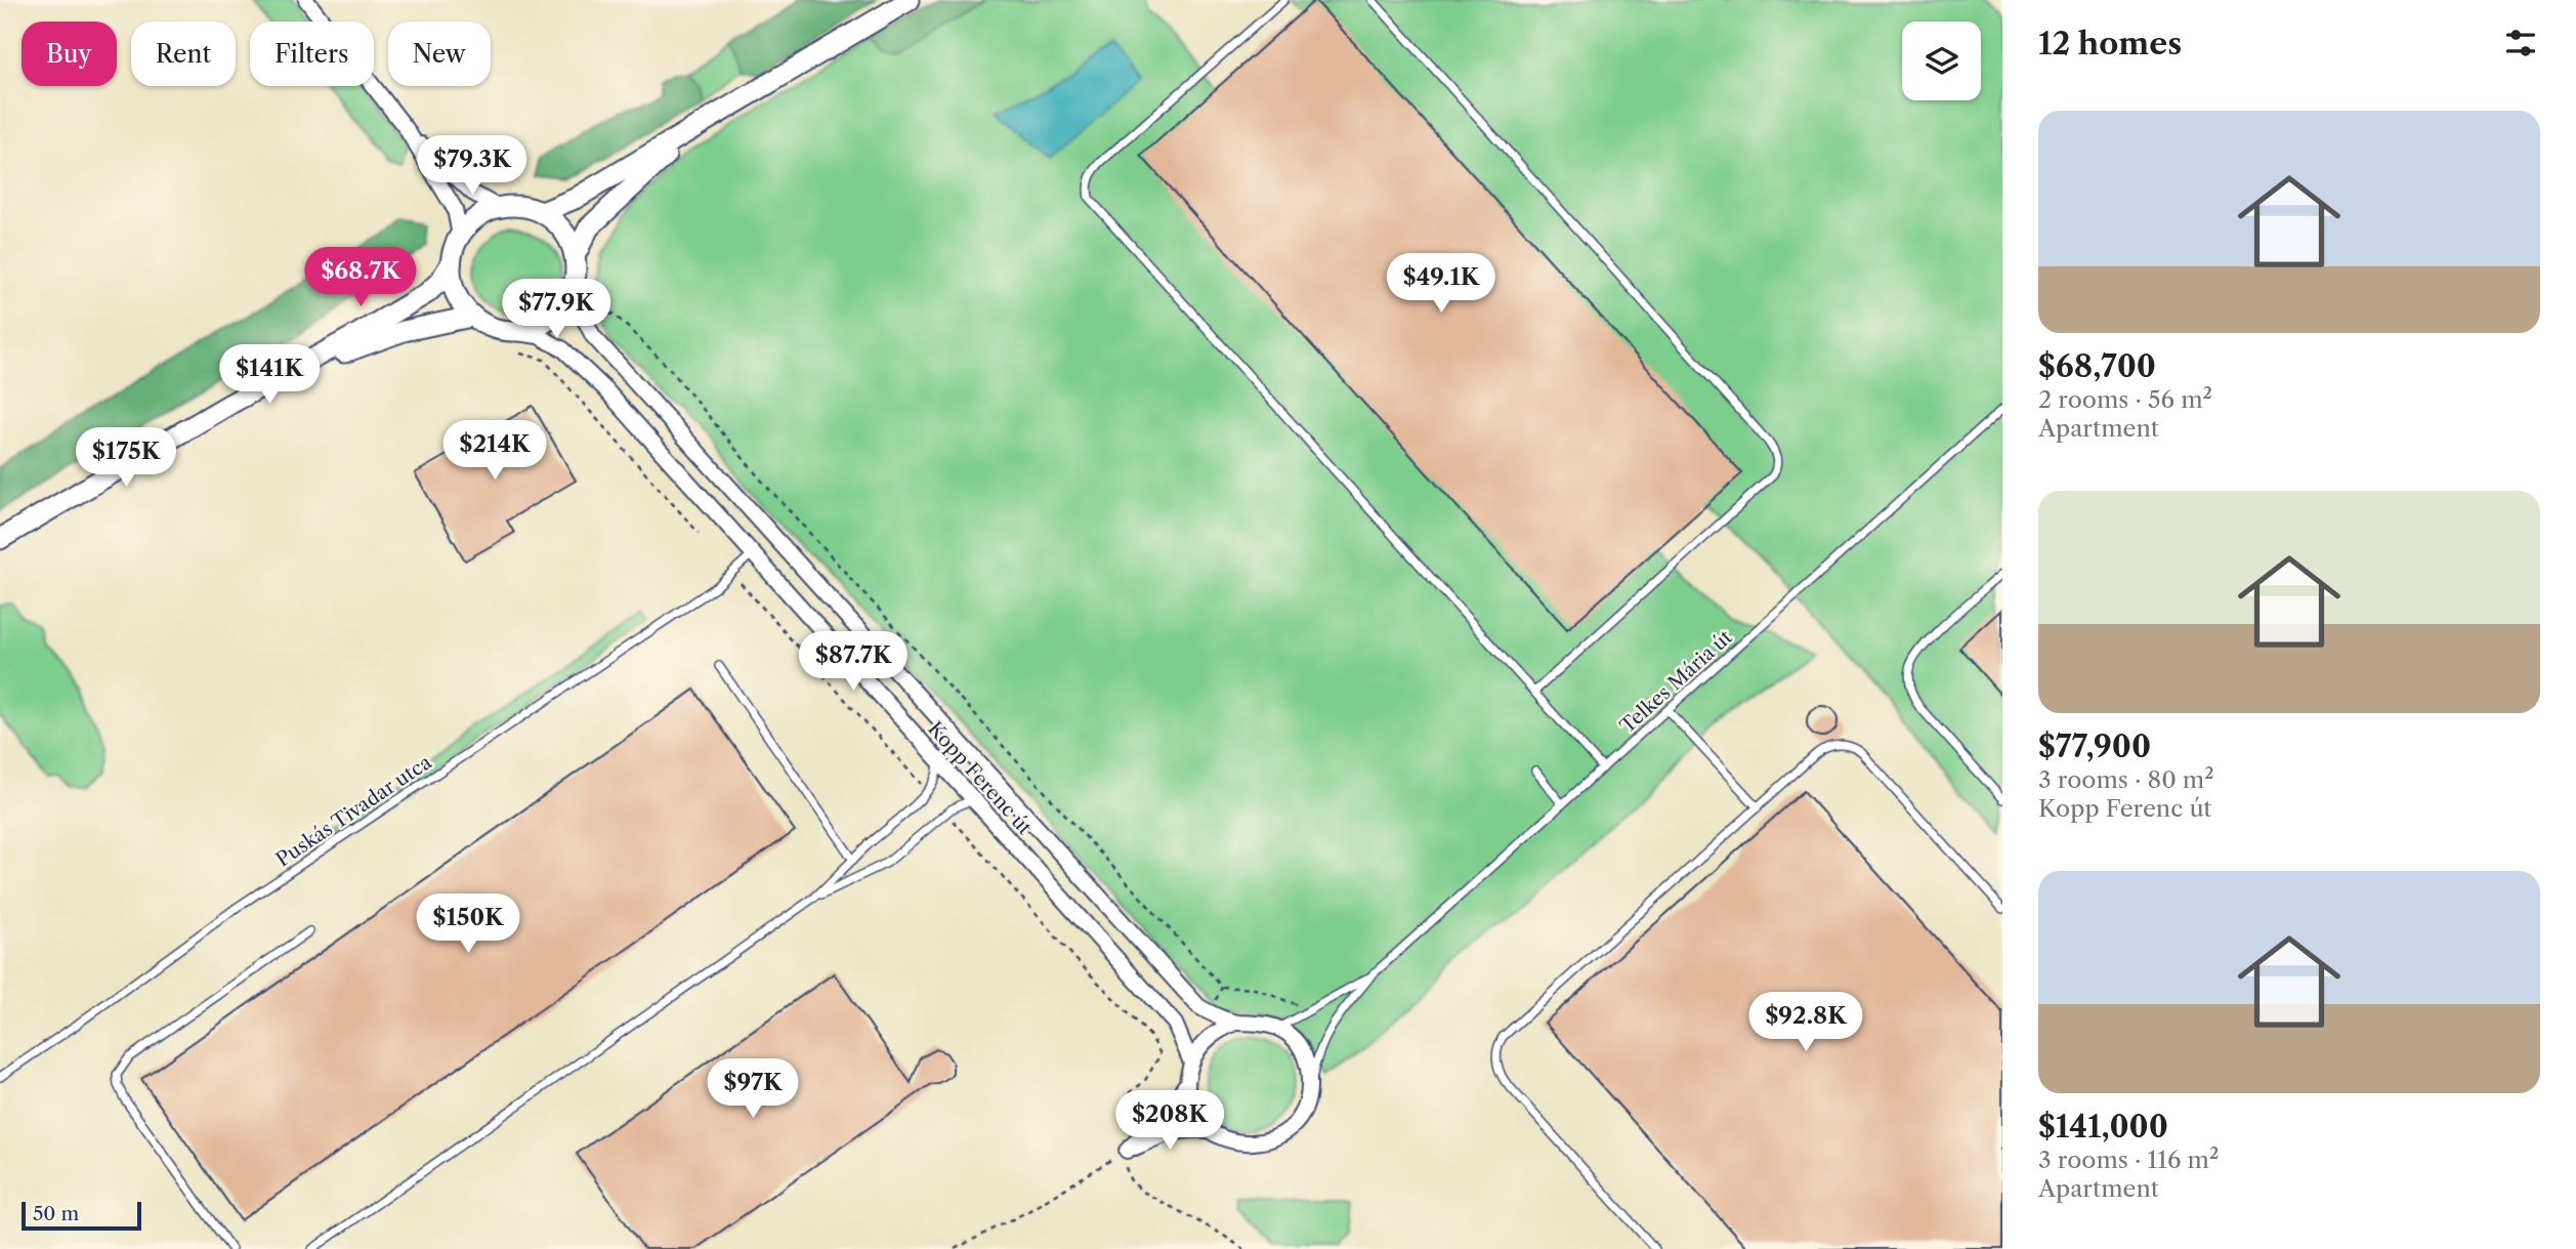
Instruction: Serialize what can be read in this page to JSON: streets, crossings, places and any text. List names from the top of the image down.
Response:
{
  "streets": {
    "street": ["Kopp Ferenc út"],
    "lane": ["Telkes Mária út", "Puskás Tivadar utca"]
  },
  "crossings": [
    ["Kopp Ferenc út", "Puskás Tivadar utca"]
  ],
  "scale_bar": "50 m",
  "page": {
    "heading": "12 homes",
    "chip": [
      "Buy",
      "Rent",
      "Filters",
      "New"
    ],
    "list": [
      {
        "name": "$68,700",
        "note": "2 rooms · 56 m² · Apartment"
      },
      {
        "name": "$77,900",
        "note": "3 rooms · 80 m² · Kopp Ferenc út"
      },
      {
        "name": "$141,000",
        "note": "3 rooms · 116 m² · Apartment"
      }
    ],
    "price": [
      "$79.3K",
      "$68.7K",
      "$49.1K",
      "$77.9K",
      "$141K",
      "$214K",
      "$175K",
      "$87.7K",
      "$150K",
      "$92.8K",
      "$97K",
      "$208K"
    ],
    "scale": "50 m"
  }
}
